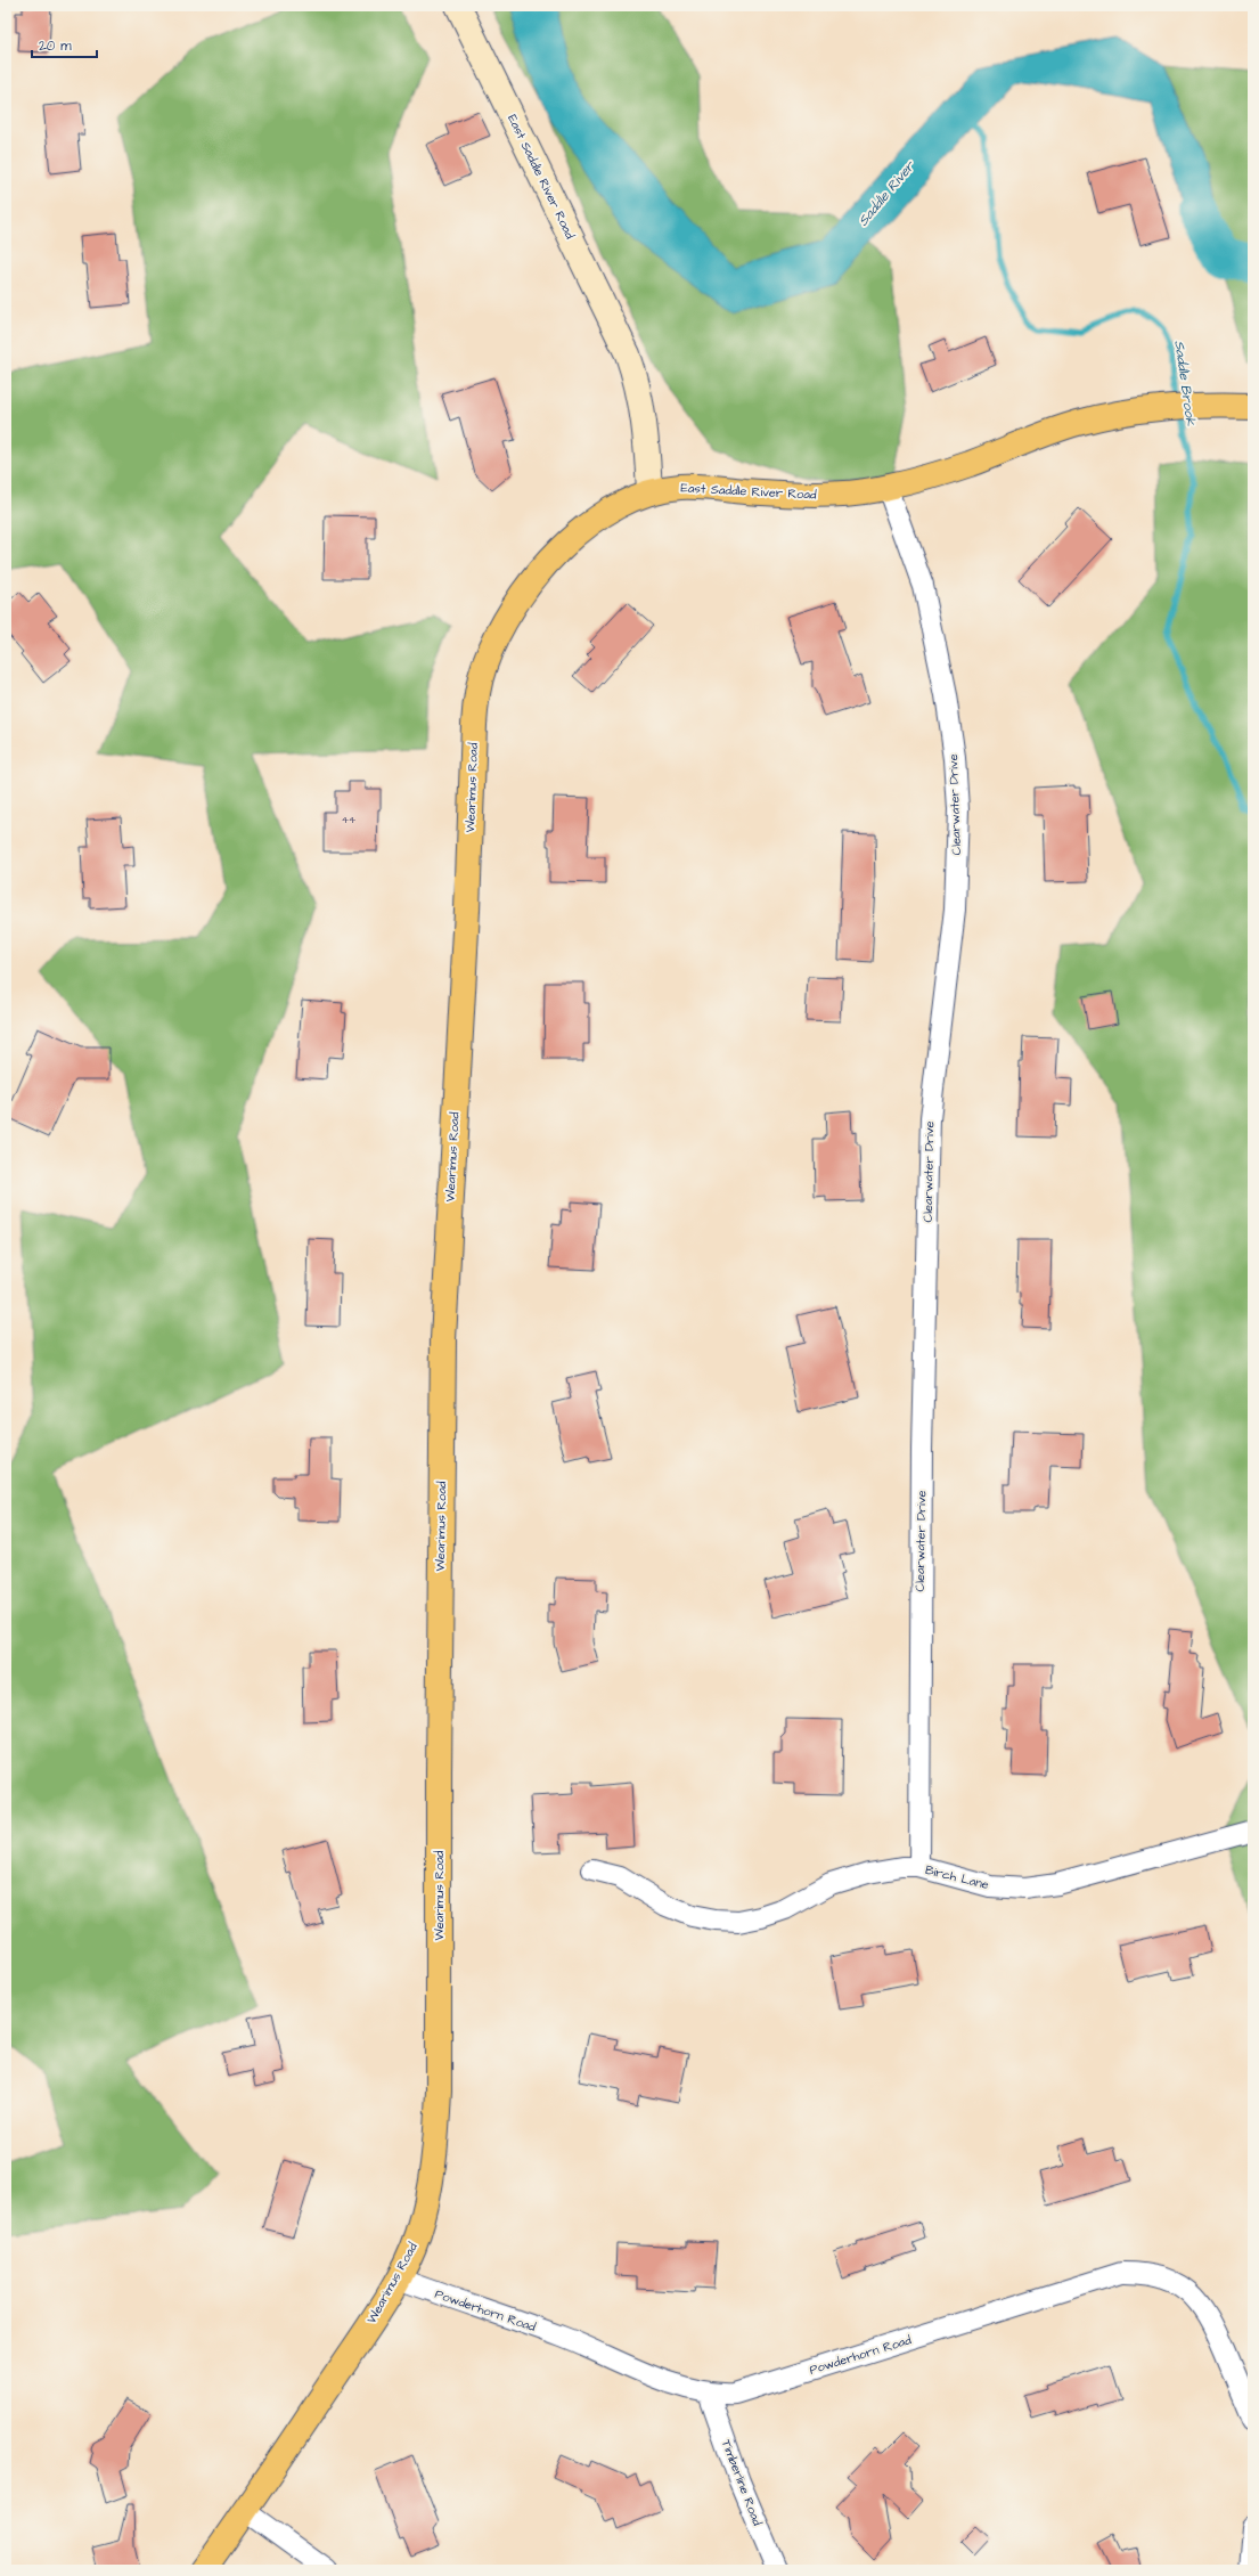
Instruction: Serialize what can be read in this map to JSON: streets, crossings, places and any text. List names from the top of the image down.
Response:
{
  "streets": {
    "main road": ["East Saddle River Road", "Wearimus Road"],
    "street": [
      "Clearwater Drive",
      "Birch Lane",
      "Powderhorn Road",
      "Timberline Road"
    ]
  },
  "crossings": [
    ["East Saddle River Road", "Wearimus Road"],
    ["East Saddle River Road", "Clearwater Drive"],
    ["Wearimus Road", "Powderhorn Road"],
    ["Clearwater Drive", "Birch Lane"],
    ["Powderhorn Road", "Timberline Road"]
  ],
  "water": ["Saddle River", "Saddle Brook"],
  "house_numbers": ["44"],
  "scale_bar": "20 m"
}
